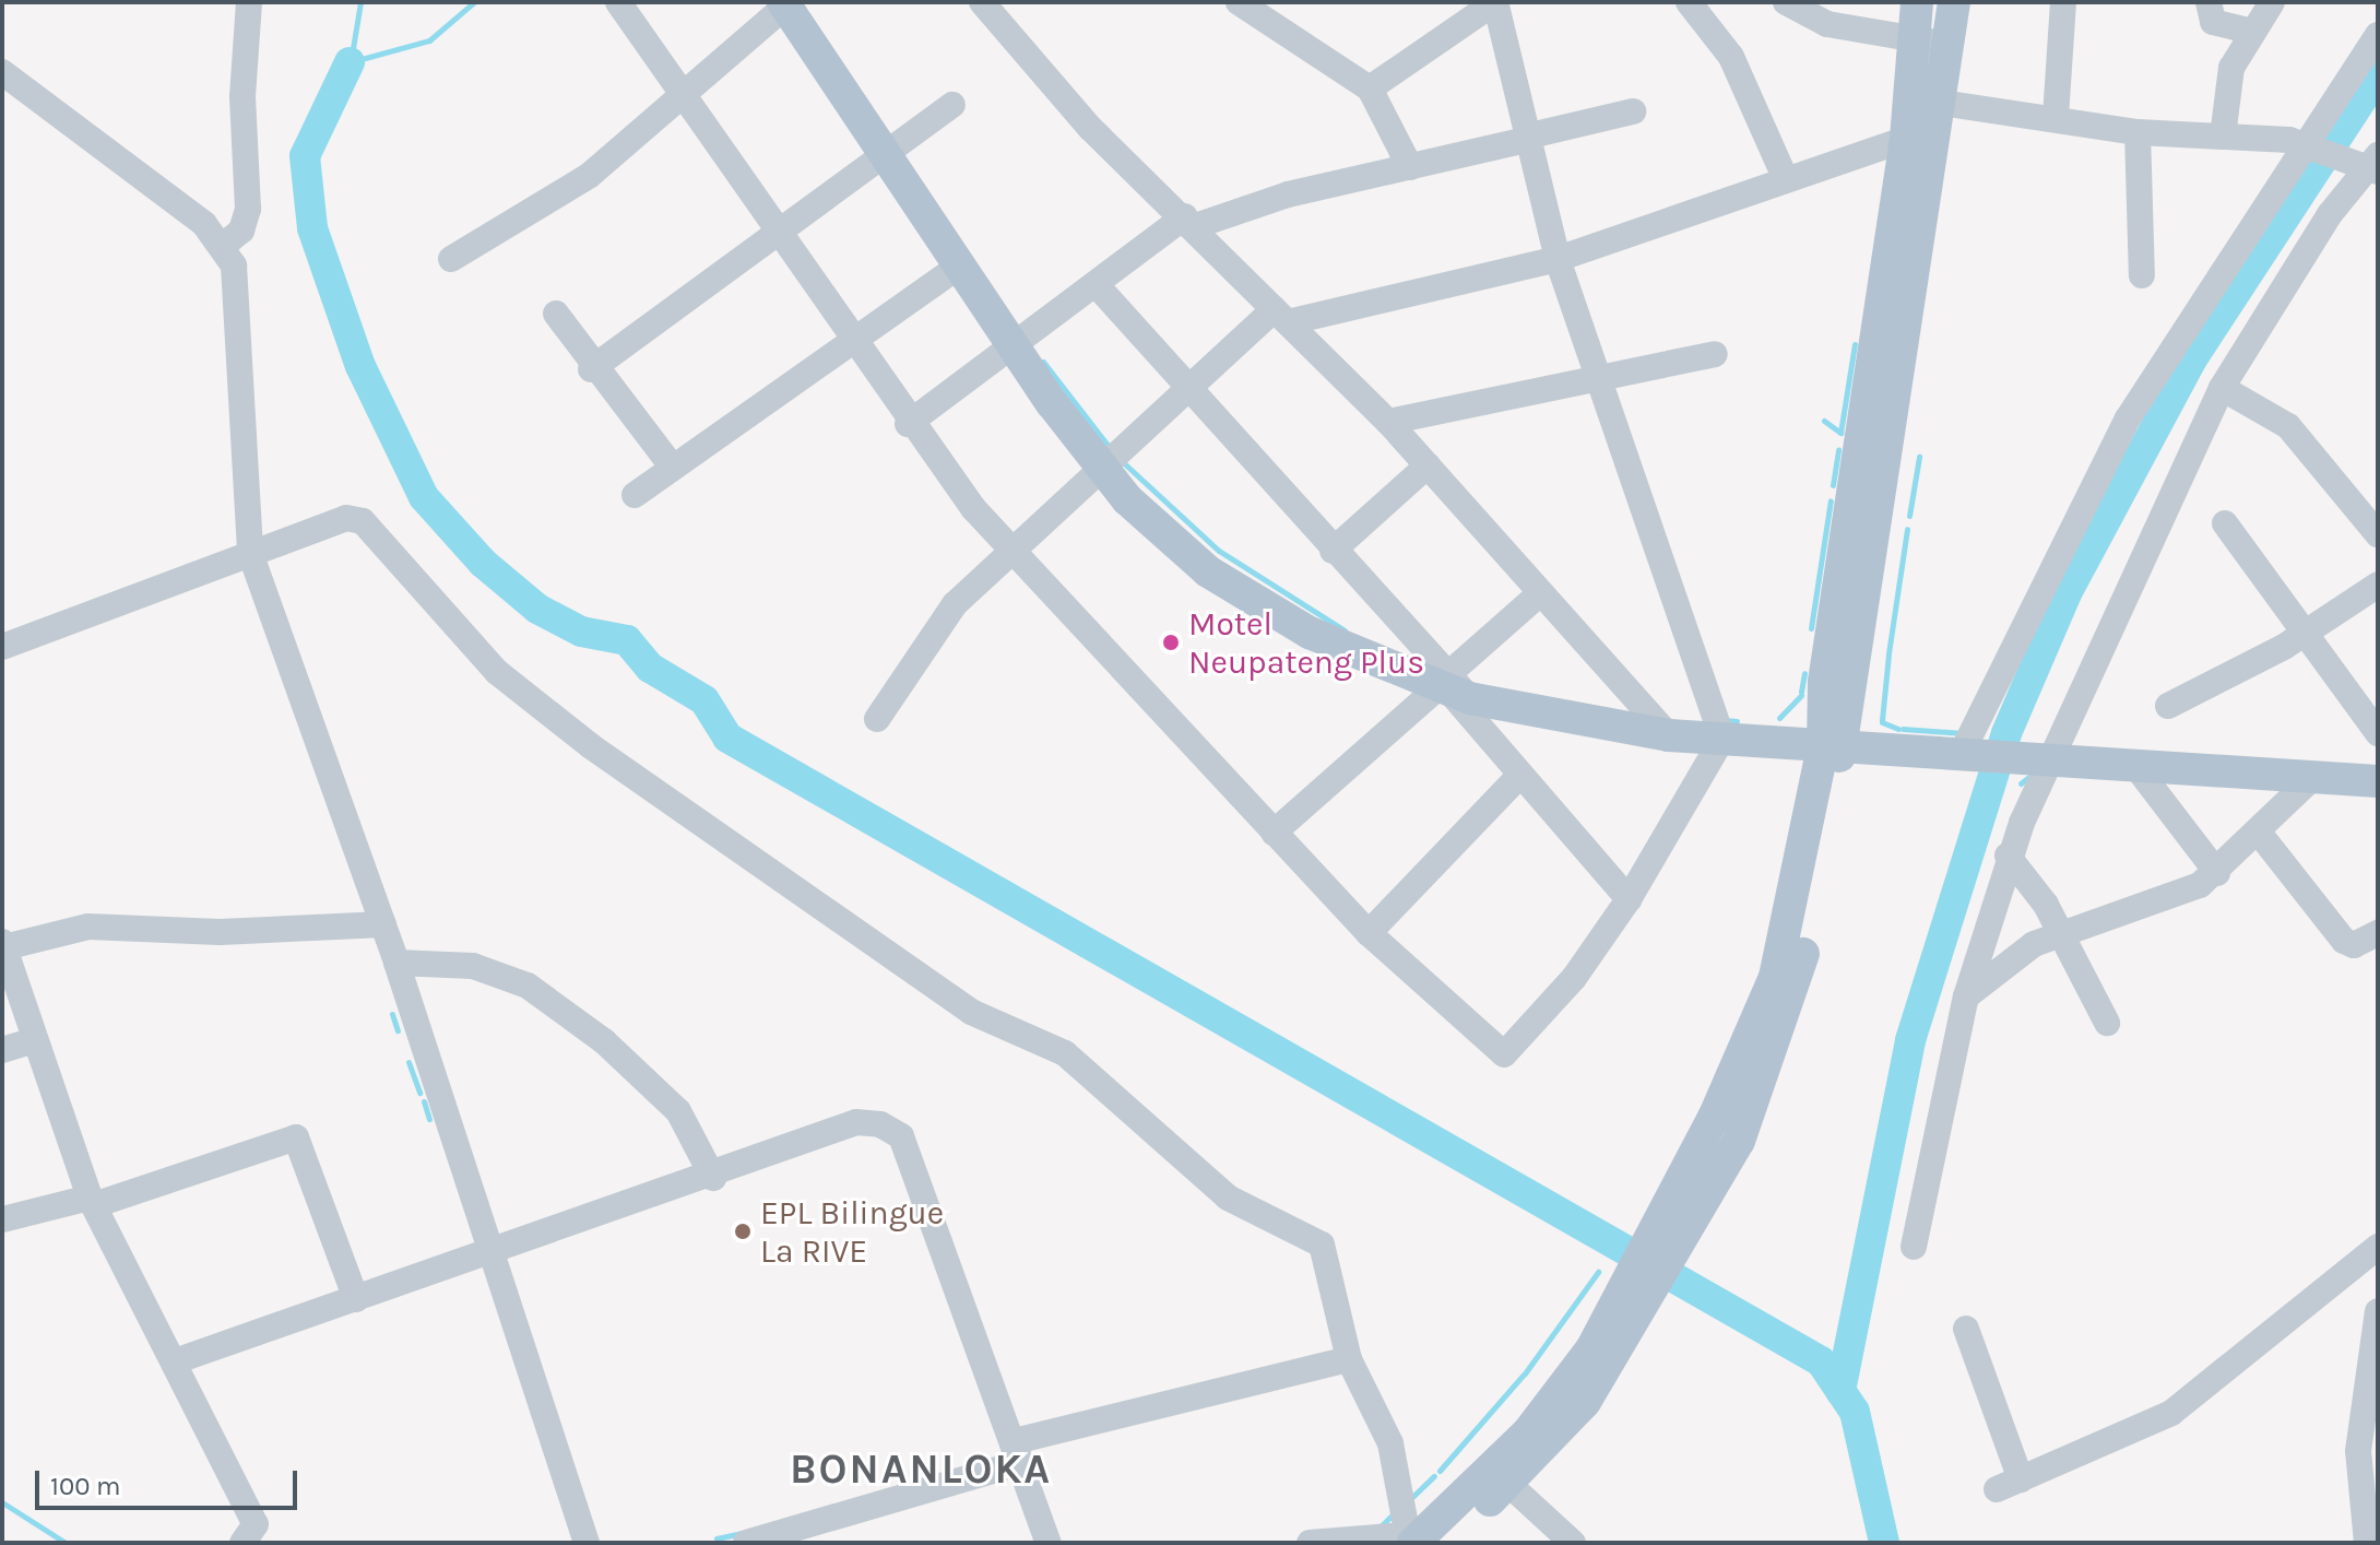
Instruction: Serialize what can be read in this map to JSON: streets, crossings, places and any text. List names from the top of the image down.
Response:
{
  "districts": ["BONANLOKA"],
  "places": ["Motel Neupateng Plus", "EPL Bilingue La RIVE"],
  "scale_bar": "100 m"
}
